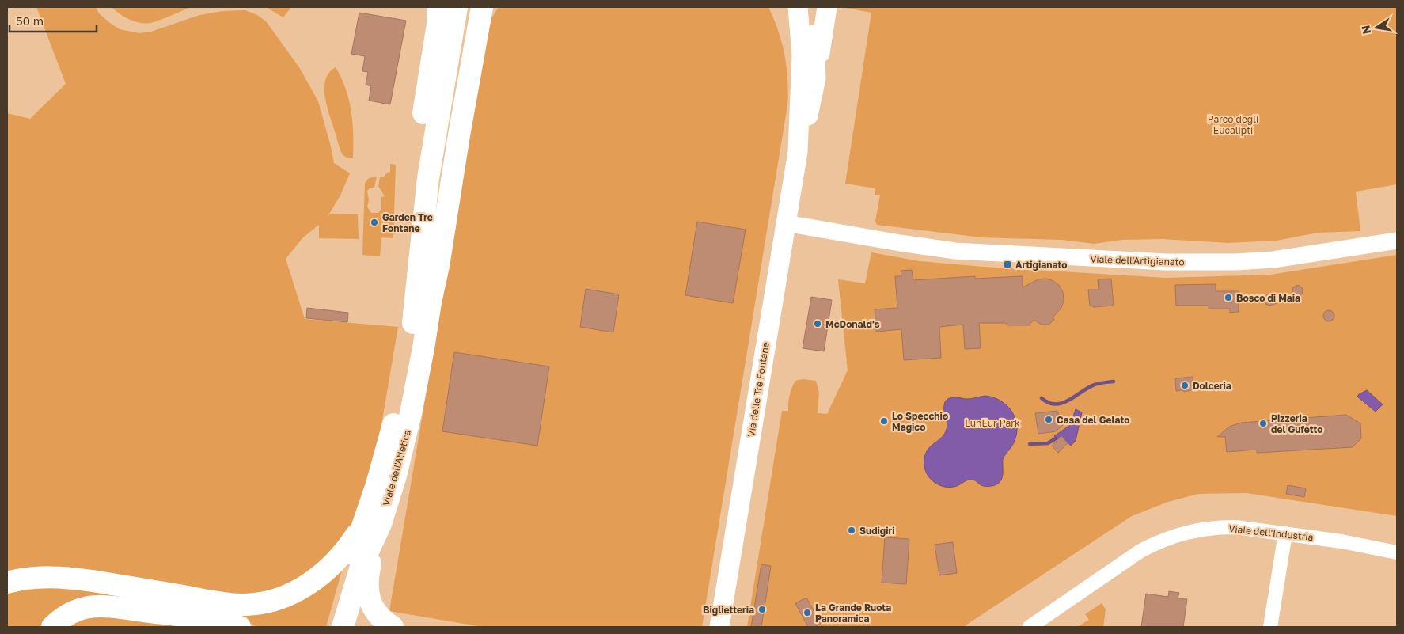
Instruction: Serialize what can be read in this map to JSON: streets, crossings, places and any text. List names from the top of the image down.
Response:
{
  "streets": {
    "highway": ["Viale dell'Atletica"],
    "main road": ["Via delle Tre Fontane"],
    "street": ["Viale dell'Artigianato", "Viale dell'Industria"]
  },
  "crossings": [
    ["Viale dell'Artigianato", "Via delle Tre Fontane"]
  ],
  "parks": ["Parco degli Eucalipti", "LunEur Park"],
  "places": {
    "other": [
      "Garden Tre Fontane",
      "Bosco di Maia",
      "McDonald's",
      "Dolceria",
      "Casa del Gelato",
      "Lo Specchio Magico",
      "Pizzeria del Gufetto",
      "Sudigiri",
      "Biglietteria",
      "La Grande Ruota Panoramica"
    ],
    "transit": ["Artigianato"]
  },
  "scale_bar": "50 m",
  "north": "left"
}
